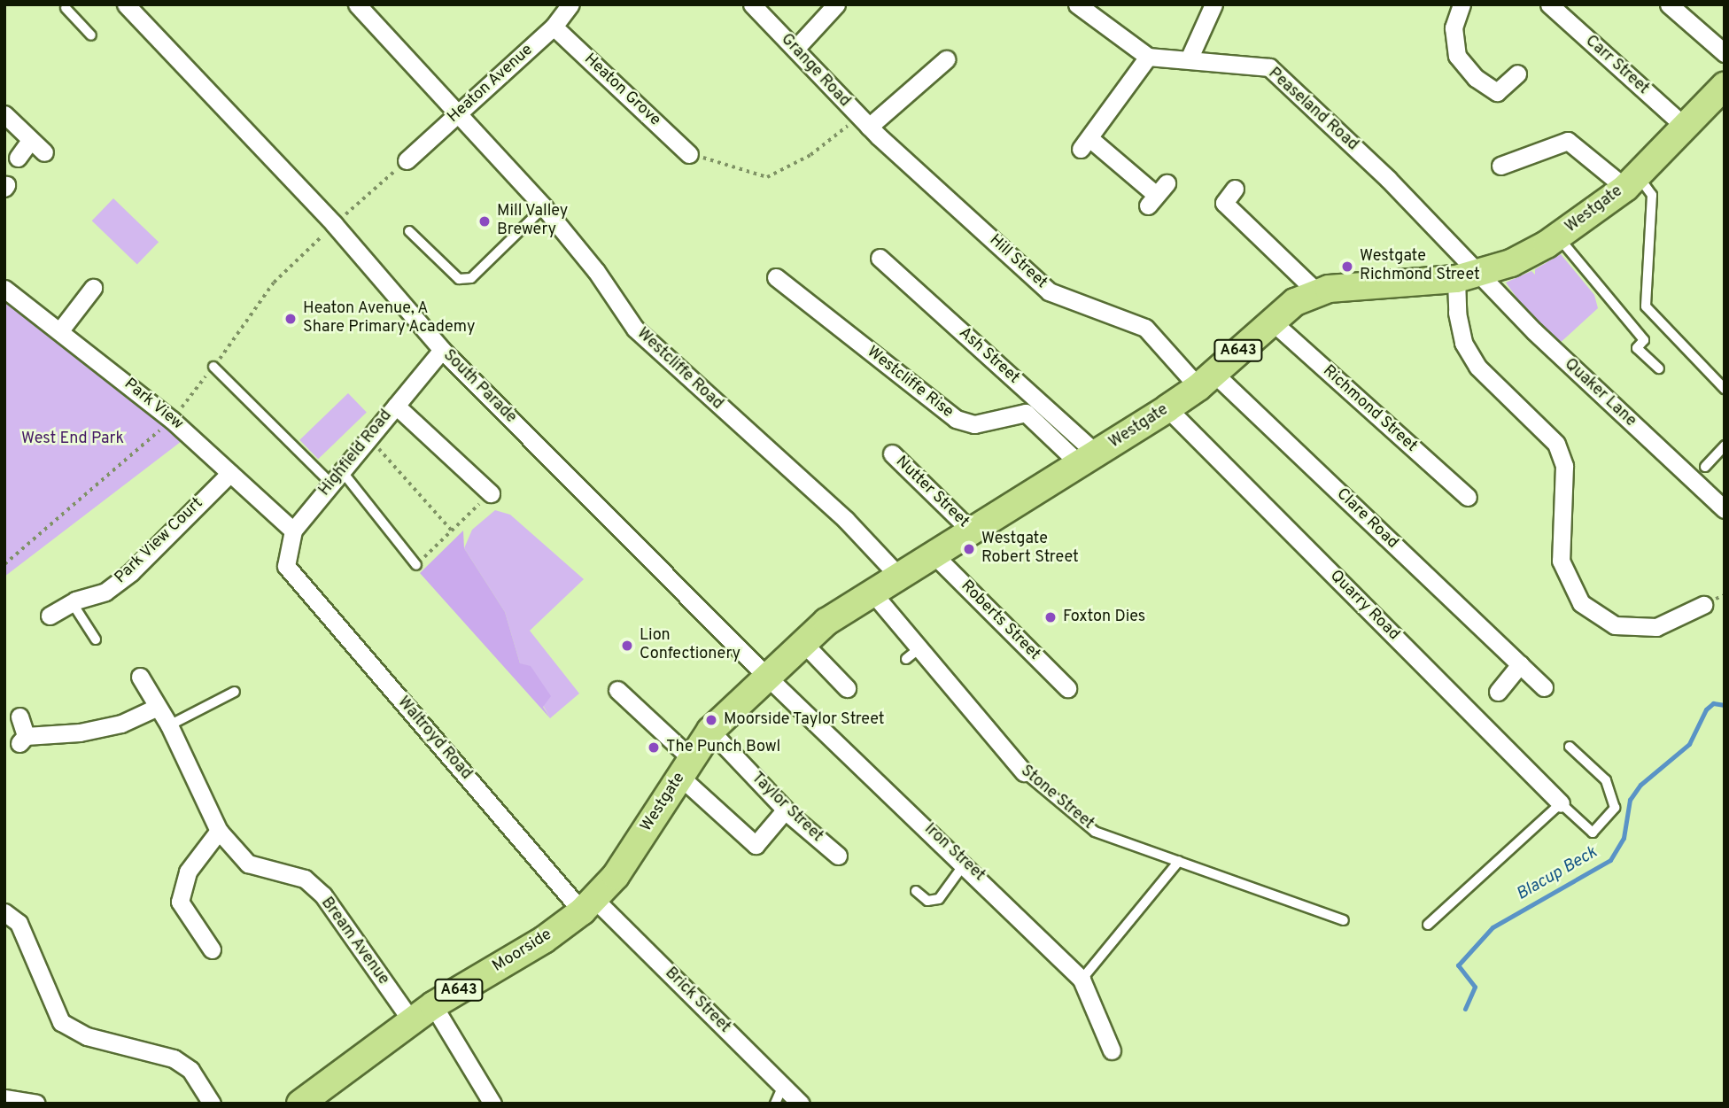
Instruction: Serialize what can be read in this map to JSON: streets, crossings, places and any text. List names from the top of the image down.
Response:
{
  "streets": {
    "main road": ["Westgate", "A643", "Moorside"],
    "street": [
      "Carr Street",
      "Grange Road",
      "Heaton Avenue",
      "Heaton Grove",
      "Peaseland Road",
      "Hill Street",
      "Ash Street",
      "Westcliffe Road",
      "Westcliffe Rise",
      "South Parade",
      "Quaker Lane",
      "Park View",
      "Richmond Street",
      "Highfield Road",
      "Nutter Street",
      "Clare Road",
      "Park View Court",
      "Quarry Road",
      "Roberts Street",
      "Waltroyd Road",
      "Stone Street",
      "Taylor Street",
      "Iron Street",
      "Bream Avenue",
      "Brick Street"
    ]
  },
  "crossings": [
    ["Carr Street", "Westgate"],
    ["Grange Road", "Hill Street"],
    ["Heaton Avenue", "Heaton Grove"],
    ["Heaton Avenue", "Westcliffe Road"],
    ["Peaseland Road", "Westgate"],
    ["Peaseland Road", "Quaker Lane"],
    ["Westgate", "Hill Street"],
    ["Westgate", "Ash Street"],
    ["Westgate", "Westcliffe Road"],
    ["Westgate", "Westcliffe Rise"],
    ["Westgate", "South Parade"],
    ["Westgate", "Quaker Lane"],
    ["Westgate", "Richmond Street"],
    ["Westgate", "Nutter Street"],
    ["Westgate", "Clare Road"],
    ["Westgate", "Quarry Road"],
    ["Westgate", "Roberts Street"],
    ["Westgate", "Stone Street"],
    ["Westgate", "Taylor Street"],
    ["Westgate", "Iron Street"],
    ["Westgate", "Moorside"],
    ["Hill Street", "Clare Road"],
    ["Ash Street", "Westcliffe Rise"],
    ["South Parade", "Highfield Road"],
    ["South Parade", "Iron Street"],
    ["Park View", "Highfield Road"],
    ["Park View", "Park View Court"],
    ["Highfield Road", "Waltroyd Road"],
    ["Waltroyd Road", "Moorside"],
    ["Waltroyd Road", "Brick Street"],
    ["Bream Avenue", "Moorside"],
    ["Moorside", "Brick Street"]
  ],
  "water": ["Blacup Beck"],
  "parks": ["West End Park"],
  "places": [
    "Mill Valley Brewery",
    "Westgate Richmond Street",
    "Heaton Avenue, A Share Primary Academy",
    "Westgate Robert Street",
    "Foxton Dies",
    "Lion Confectionery",
    "Moorside Taylor Street",
    "The Punch Bowl"
  ]
}
